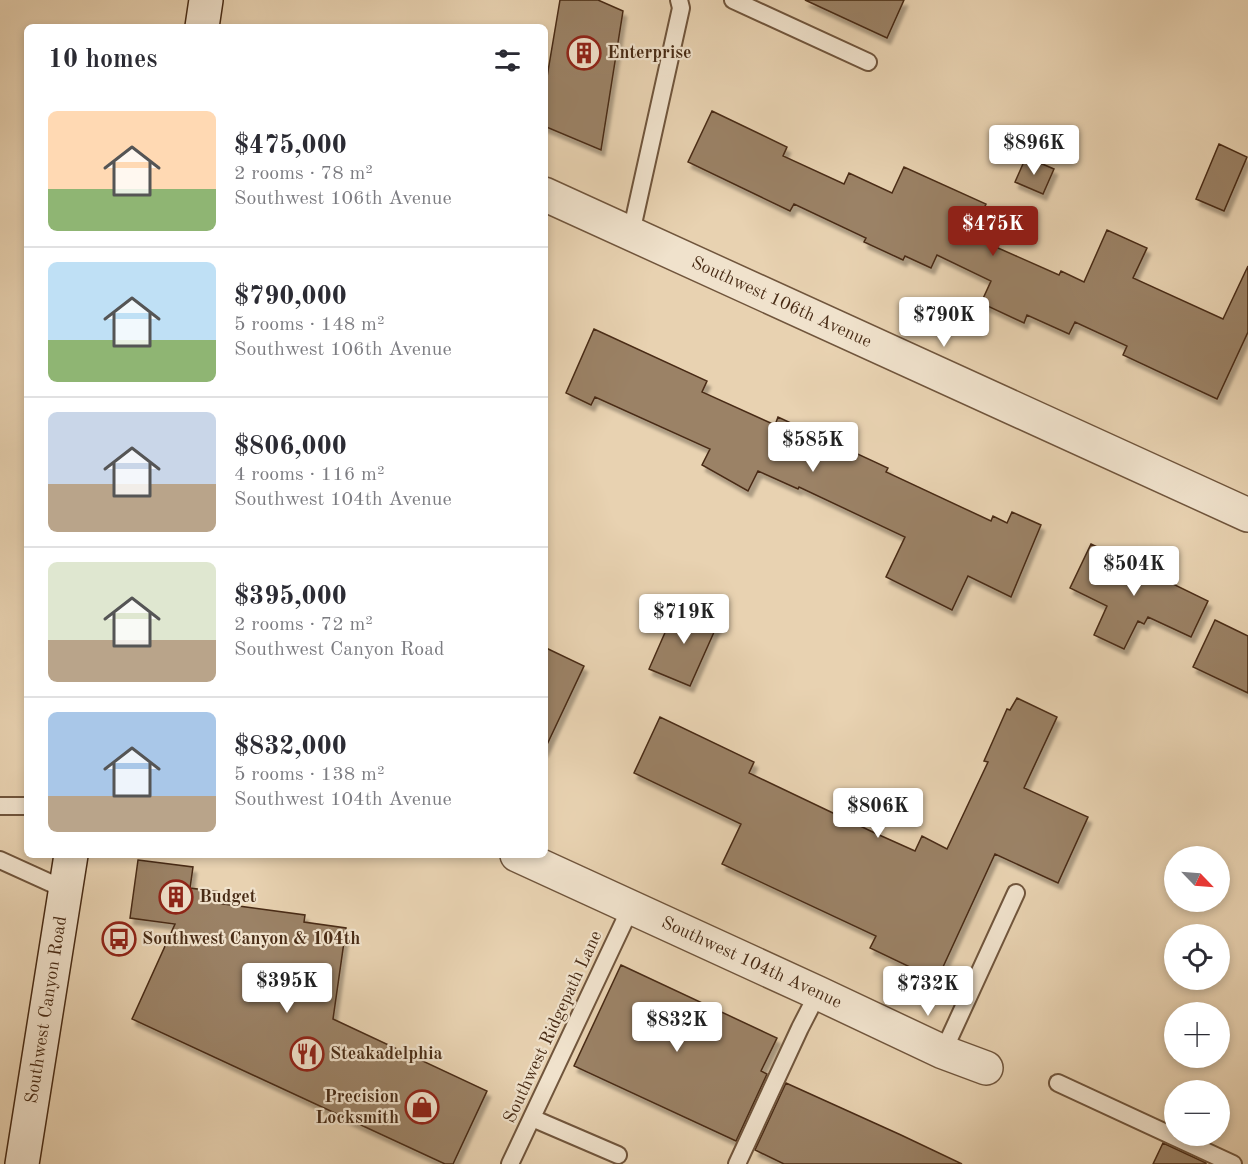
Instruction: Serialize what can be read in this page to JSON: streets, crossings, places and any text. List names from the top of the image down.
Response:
{
  "streets": {
    "street": ["Southwest 106th Avenue", "Southwest 104th Avenue", "Southwest Canyon Road"],
    "lane": ["Southwest Ridgepath Lane"]
  },
  "crossings": [
    ["Southwest 104th Avenue", "Southwest Ridgepath Lane"]
  ],
  "places": {
    "building": ["Enterprise", "Budget"],
    "bus stop": ["Southwest Canyon & 104th"],
    "restaurant": ["Steakadelphia"],
    "shop": ["Precision Locksmith"]
  },
  "north": "bottom right",
  "page": {
    "heading": "10 homes",
    "list": [
      {
        "name": "$475,000",
        "note": "2 rooms · 78 m² · Southwest 106th Avenue"
      },
      {
        "name": "$790,000",
        "note": "5 rooms · 148 m² · Southwest 106th Avenue"
      },
      {
        "name": "$806,000",
        "note": "4 rooms · 116 m² · Southwest 104th Avenue"
      },
      {
        "name": "$395,000",
        "note": "2 rooms · 72 m² · Southwest Canyon Road"
      },
      {
        "name": "$832,000",
        "note": "5 rooms · 138 m² · Southwest 104th Avenue"
      }
    ],
    "price": [
      "$896K",
      "$475K",
      "$790K",
      "$585K",
      "$504K",
      "$719K",
      "$806K",
      "$395K",
      "$732K",
      "$832K"
    ],
    "map_buttons": ["+", "−"]
  }
}
